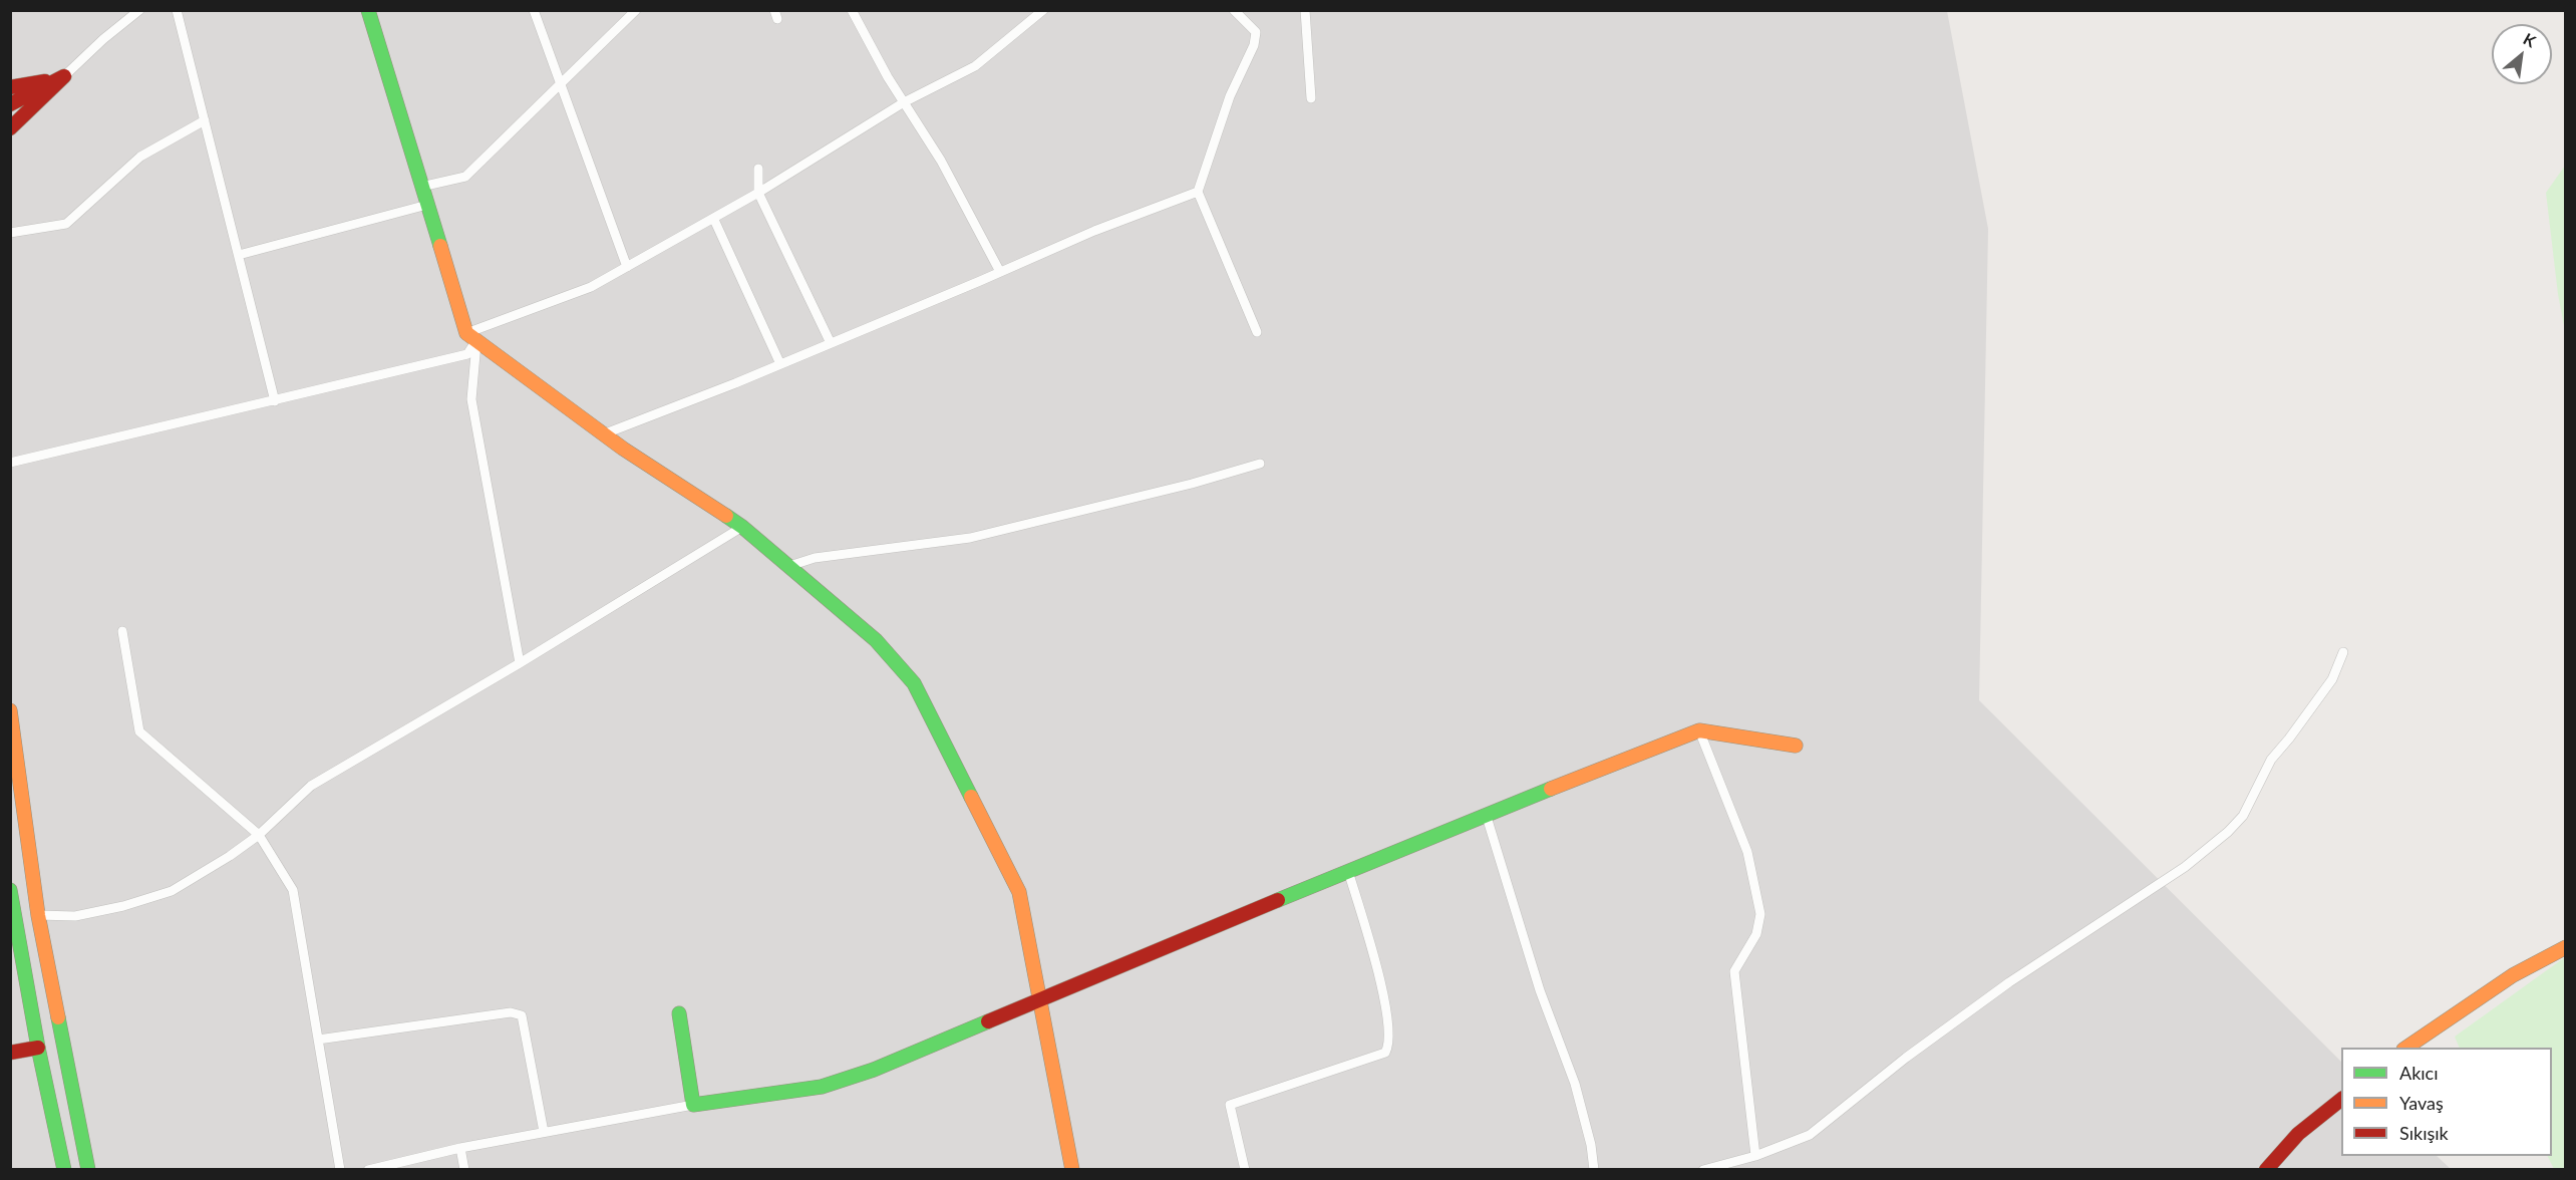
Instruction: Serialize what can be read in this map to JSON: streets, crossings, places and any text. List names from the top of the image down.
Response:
{
  "legend": ["Akıcı", "Yavaş", "Sıkışık"],
  "north": "top right"
}
